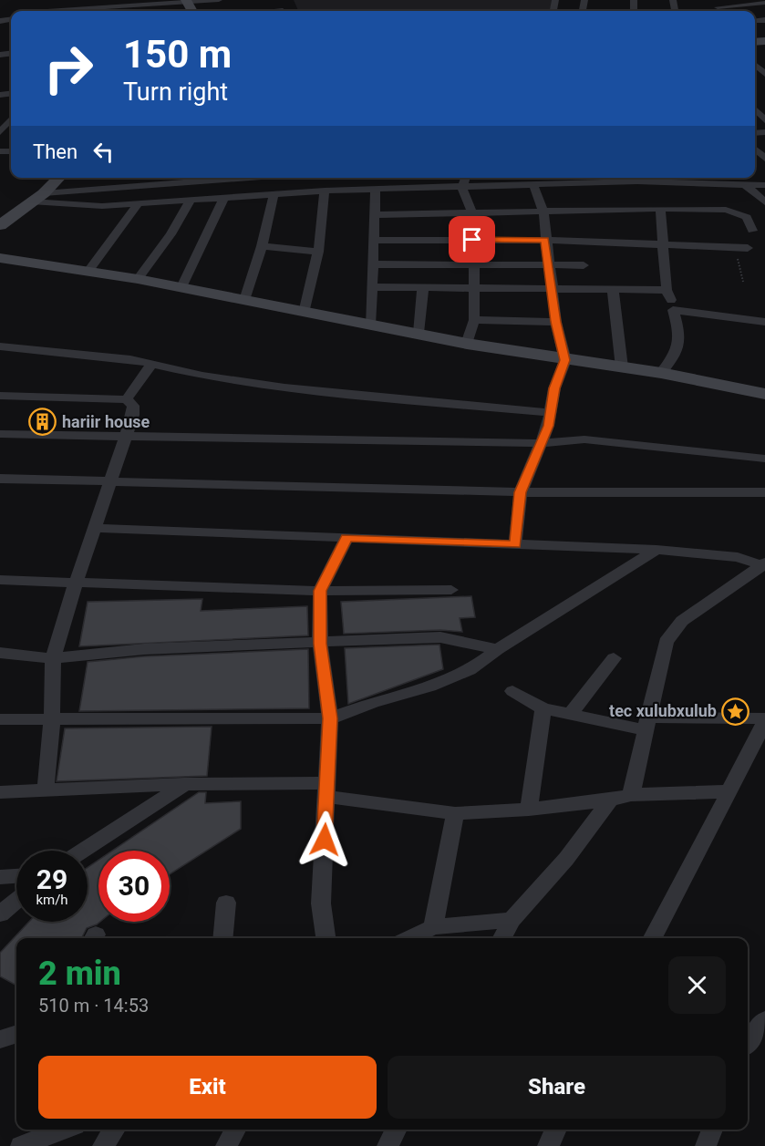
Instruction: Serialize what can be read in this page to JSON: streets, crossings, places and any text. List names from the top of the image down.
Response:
{
  "places": {
    "building": ["hariir house"],
    "place": ["tec xulubxulub"]
  },
  "page": {
    "turn": ["150 m", "Turn right"],
    "then": "Then",
    "speed": "29 km/h",
    "limit": "30",
    "heading": ["2 min", "510 m · 14:53"],
    "buttons": ["Exit", "Share"]
  }
}
